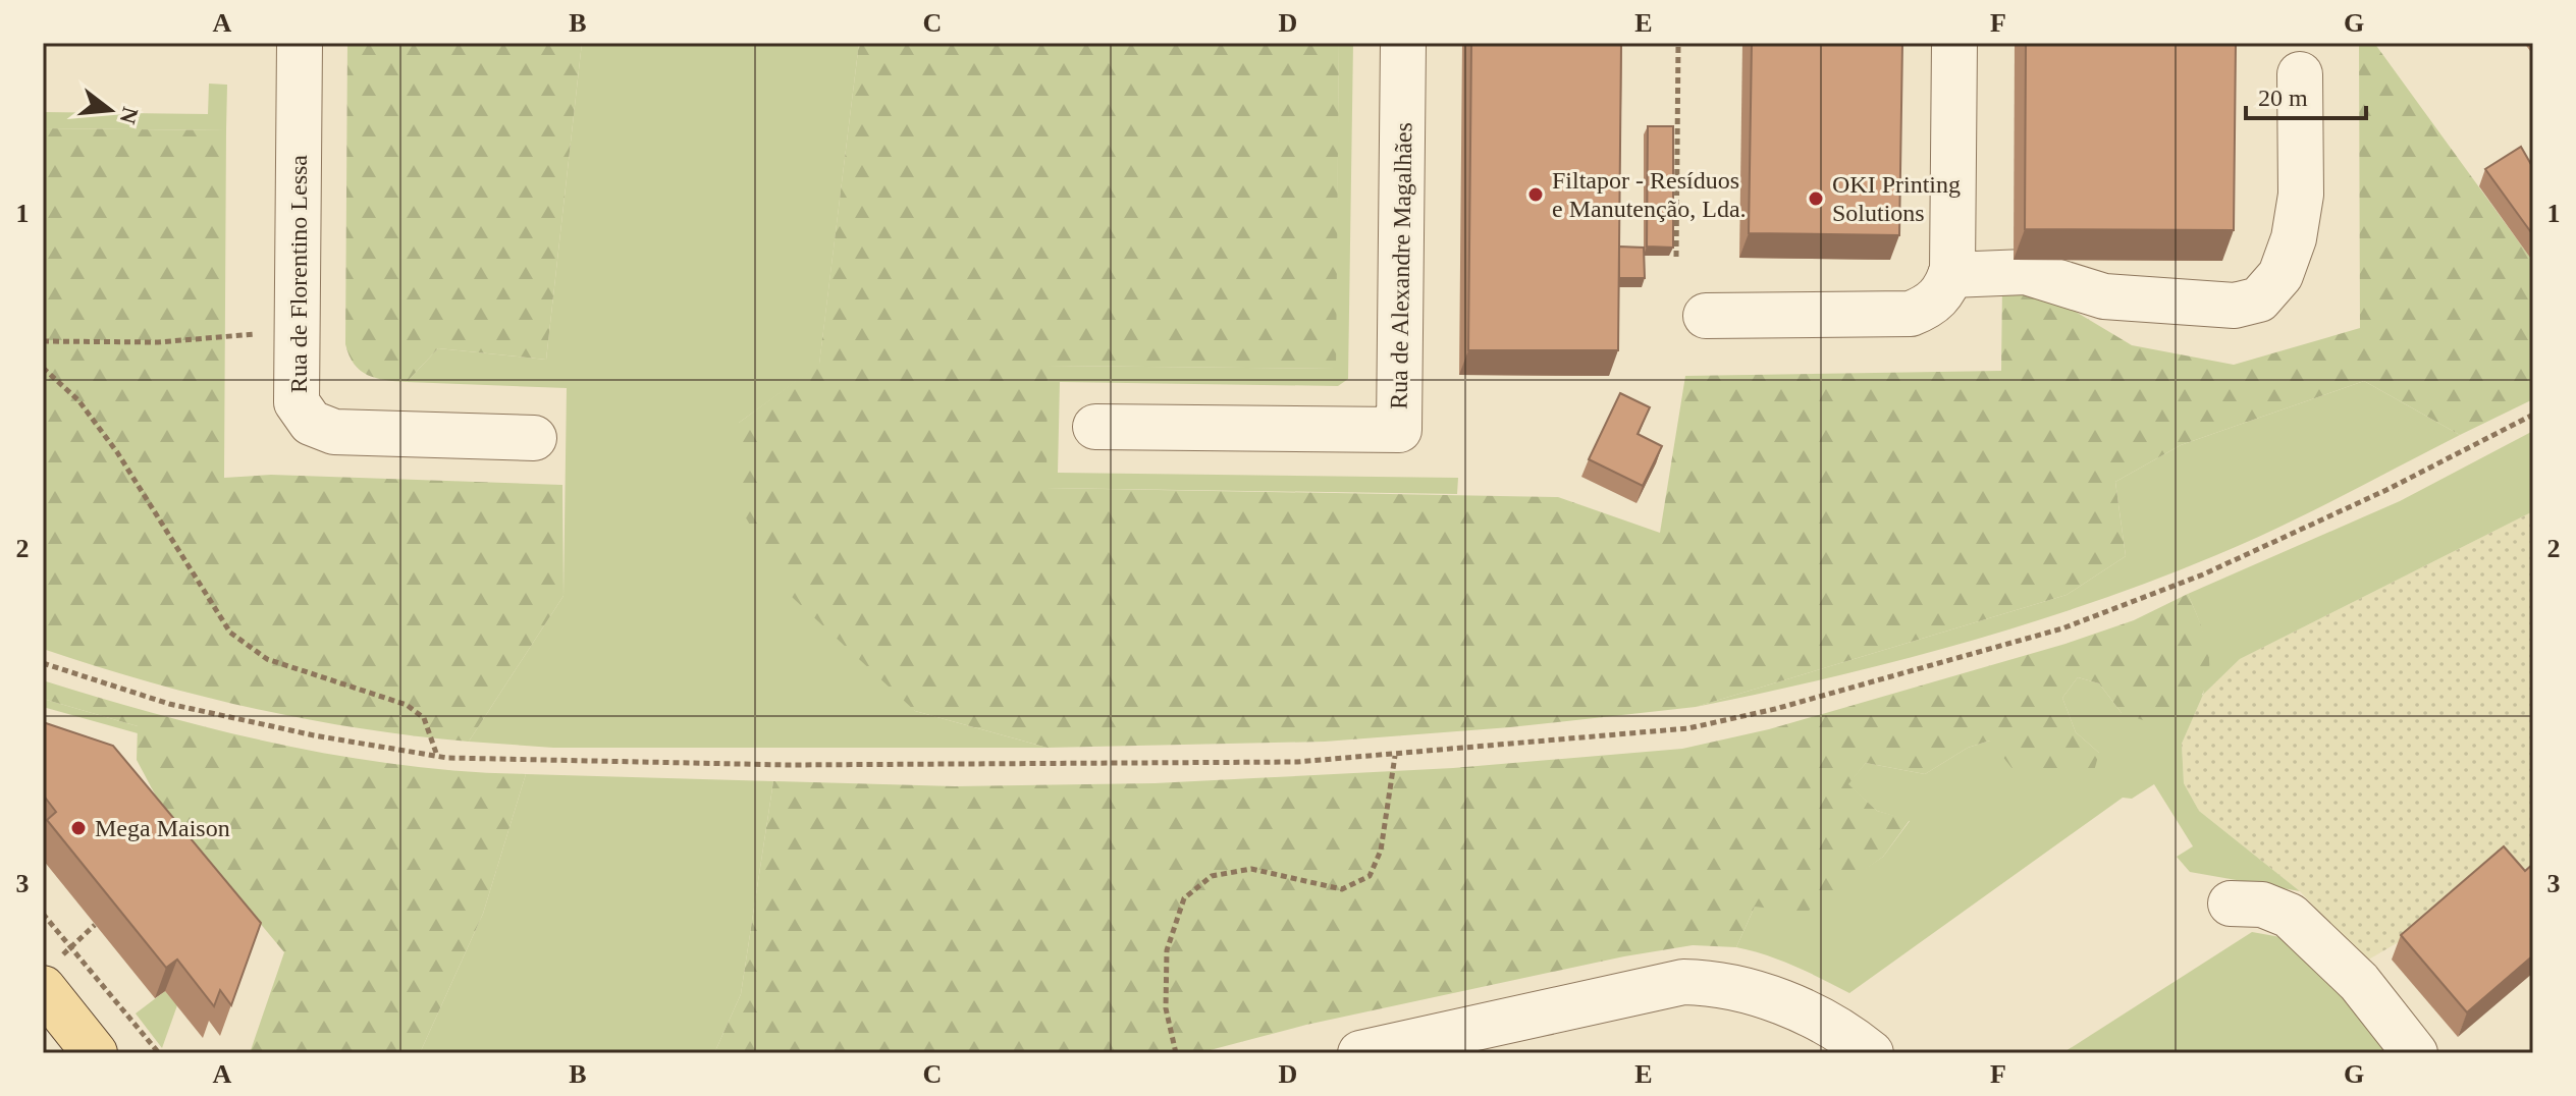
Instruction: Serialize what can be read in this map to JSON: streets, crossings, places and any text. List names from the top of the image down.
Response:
{
  "streets": {
    "street": ["Rua de Alexandre Magalhães", "Rua de Florentino Lessa"]
  },
  "places": ["Filtapor - Resíduos e Manutenção, Lda.", "OKI Printing Solutions", "Mega Maison"],
  "scale_bar": "20 m",
  "north": "right",
  "grid": {
    "columns": [
      "A",
      "B",
      "C",
      "D",
      "E",
      "F",
      "G"
    ],
    "rows": ["1", "2", "3"]
  }
}
